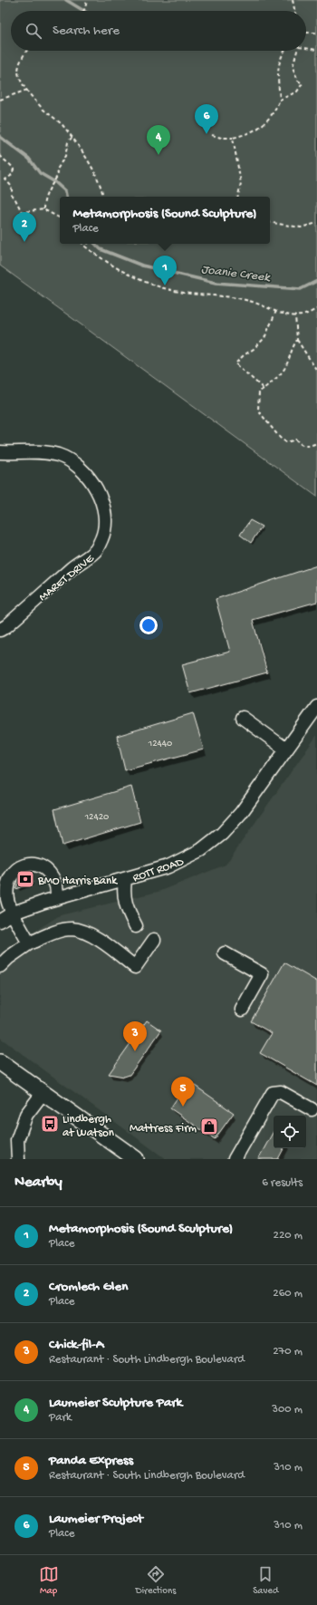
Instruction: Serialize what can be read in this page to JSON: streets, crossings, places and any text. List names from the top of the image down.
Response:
{
  "streets": {
    "street": ["MARET DRIVE", "ROTT ROAD"]
  },
  "water": ["Joanie Creek"],
  "places": {
    "bank": ["BMO Harris Bank"],
    "bus stop": ["Lindbergh at Watson"],
    "shop": ["Mattress Firm"]
  },
  "house_numbers": ["12440", "12420"],
  "page": {
    "search": "Search here",
    "pins": [
      "6",
      "4",
      "2",
      "1",
      "3",
      "5"
    ],
    "popup": ["Metamorphosis (Sound Sculpture)", "Place"],
    "heading": ["Nearby", "6 results"],
    "list": [
      {
        "mark": "1",
        "name": "Metamorphosis (Sound Sculpture)",
        "note": "Place",
        "value": "220 m"
      },
      {
        "mark": "2",
        "name": "Cromlech Glen",
        "note": "Place",
        "value": "260 m"
      },
      {
        "mark": "3",
        "name": "Chick-fil-A",
        "note": "Restaurant · South Lindbergh Boulevard",
        "value": "270 m"
      },
      {
        "mark": "4",
        "name": "Laumeier Sculpture Park",
        "note": "Park",
        "value": "300 m"
      },
      {
        "mark": "5",
        "name": "Panda Express",
        "note": "Restaurant · South Lindbergh Boulevard",
        "value": "310 m"
      },
      {
        "mark": "6",
        "name": "Laumeier Project",
        "note": "Place",
        "value": "310 m"
      }
    ],
    "nav": ["Map", "Directions", "Saved"]
  }
}
